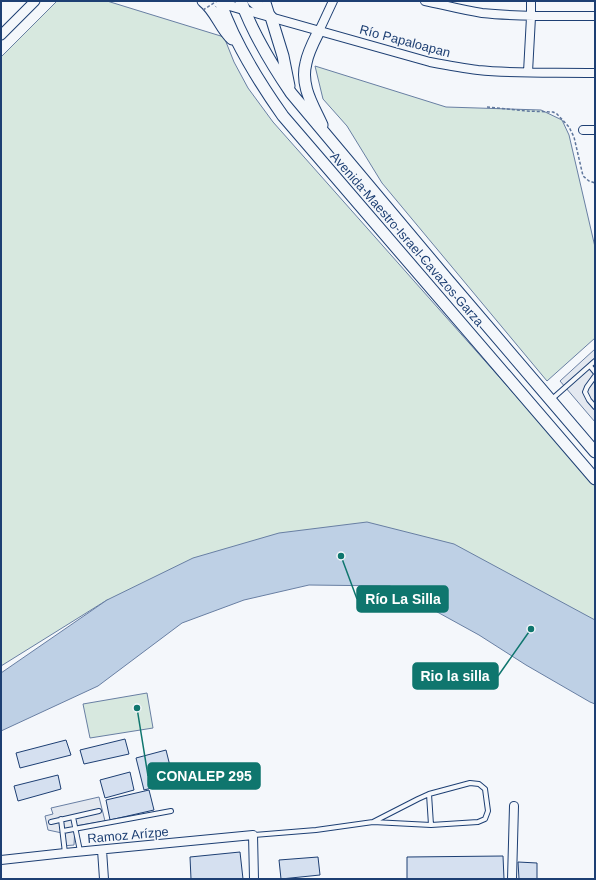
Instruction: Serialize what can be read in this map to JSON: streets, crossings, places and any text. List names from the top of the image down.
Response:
{
  "streets": {
    "main road": ["Avenida Maestro Israel Cavazos Garza"],
    "street": ["Río Papaloapan", "Ramoz Arízpe"]
  },
  "crossings": [
    ["Río Papaloapan", "Avenida Maestro Israel Cavazos Garza"]
  ],
  "places": ["Río La Silla", "Rio la silla", "CONALEP 295"]
}
